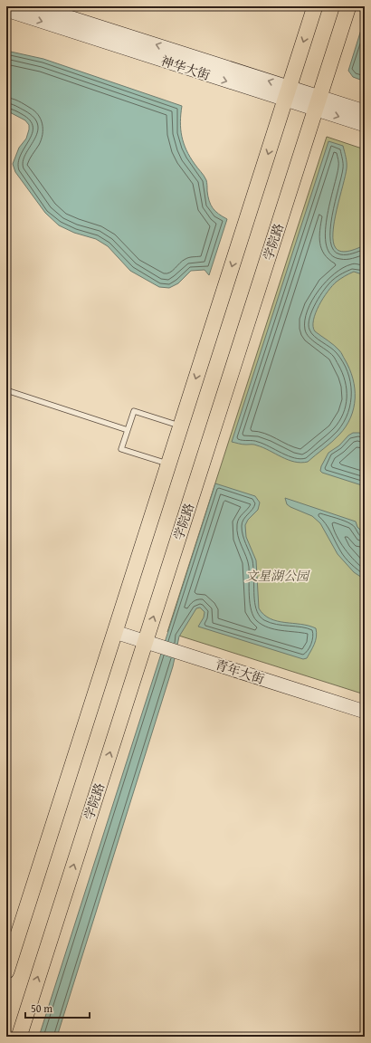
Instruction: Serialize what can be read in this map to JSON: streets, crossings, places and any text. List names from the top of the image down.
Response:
{
  "streets": {
    "main road": ["神华大街", "学院路", "青年大街"]
  },
  "crossings": [
    ["神华大街", "学院路"],
    ["学院路", "青年大街"]
  ],
  "parks": ["文星湖公园"],
  "scale_bar": "50 m"
}
